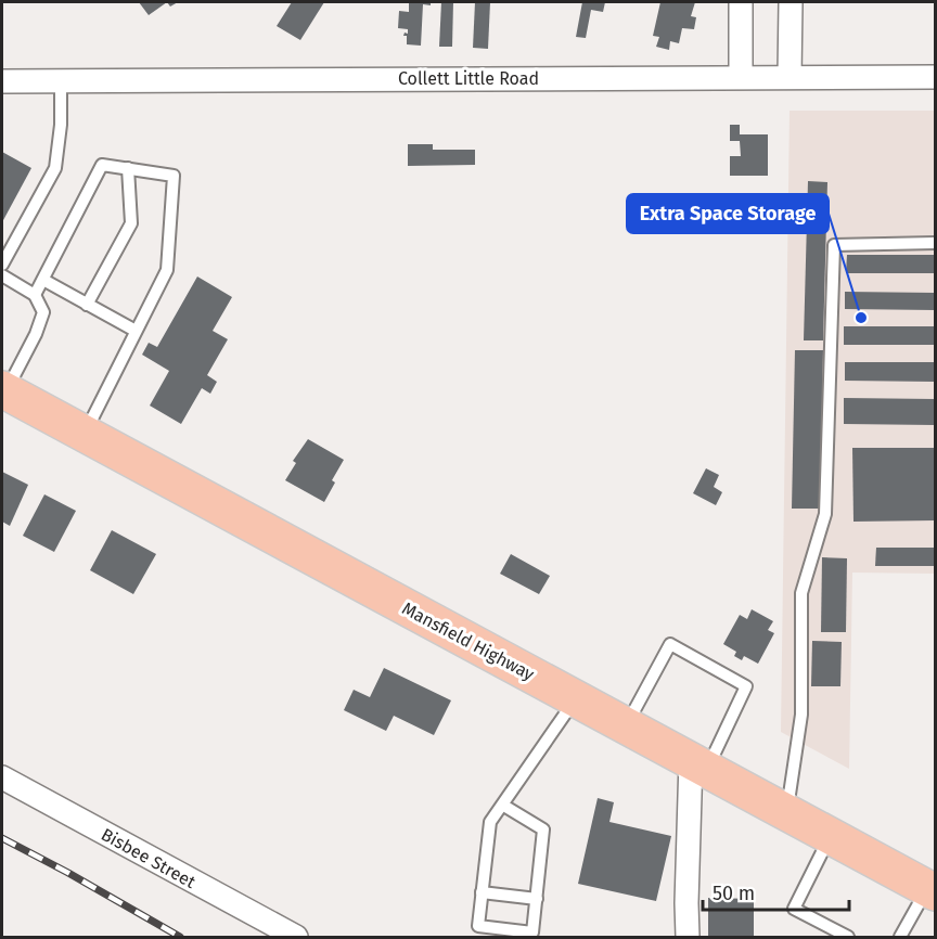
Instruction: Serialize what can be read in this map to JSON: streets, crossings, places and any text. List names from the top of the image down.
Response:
{
  "streets": {
    "main road": ["Mansfield Highway"],
    "street": ["Collett Little Road", "Bisbee Street"]
  },
  "places": ["Extra Space Storage"],
  "scale_bar": "50 m"
}
